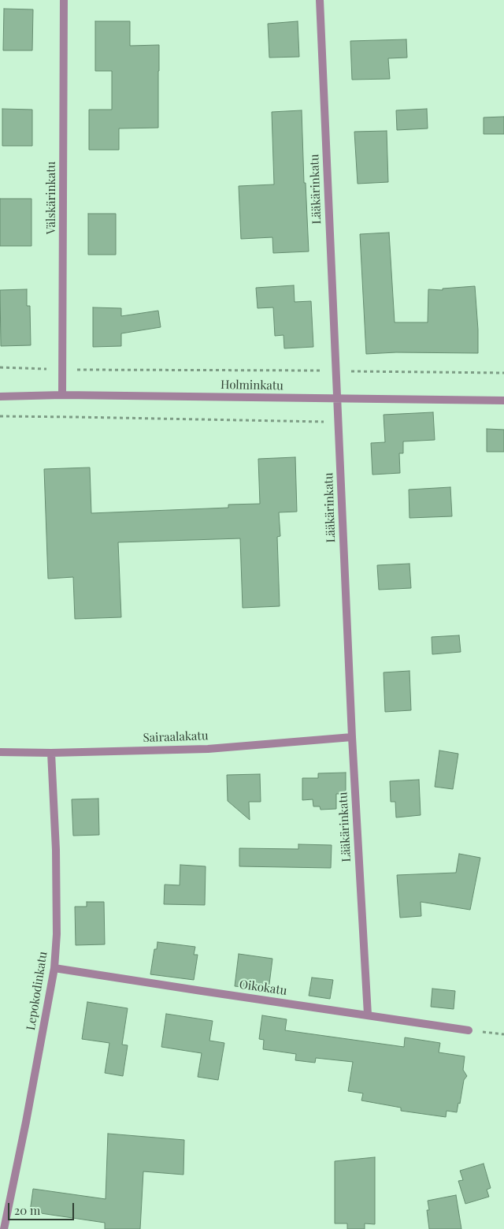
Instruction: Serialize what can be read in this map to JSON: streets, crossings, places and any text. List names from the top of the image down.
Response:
{
  "streets": {
    "street": [
      "Lääkärinkatu",
      "Välskärinkatu",
      "Holminkatu",
      "Sairaalakatu",
      "Oikokatu",
      "Lepokodinkatu"
    ]
  },
  "crossings": [
    ["Lääkärinkatu", "Holminkatu"],
    ["Lääkärinkatu", "Sairaalakatu"],
    ["Lääkärinkatu", "Oikokatu"],
    ["Välskärinkatu", "Holminkatu"],
    ["Sairaalakatu", "Lepokodinkatu"],
    ["Oikokatu", "Lepokodinkatu"]
  ],
  "scale_bar": "20 m"
}
